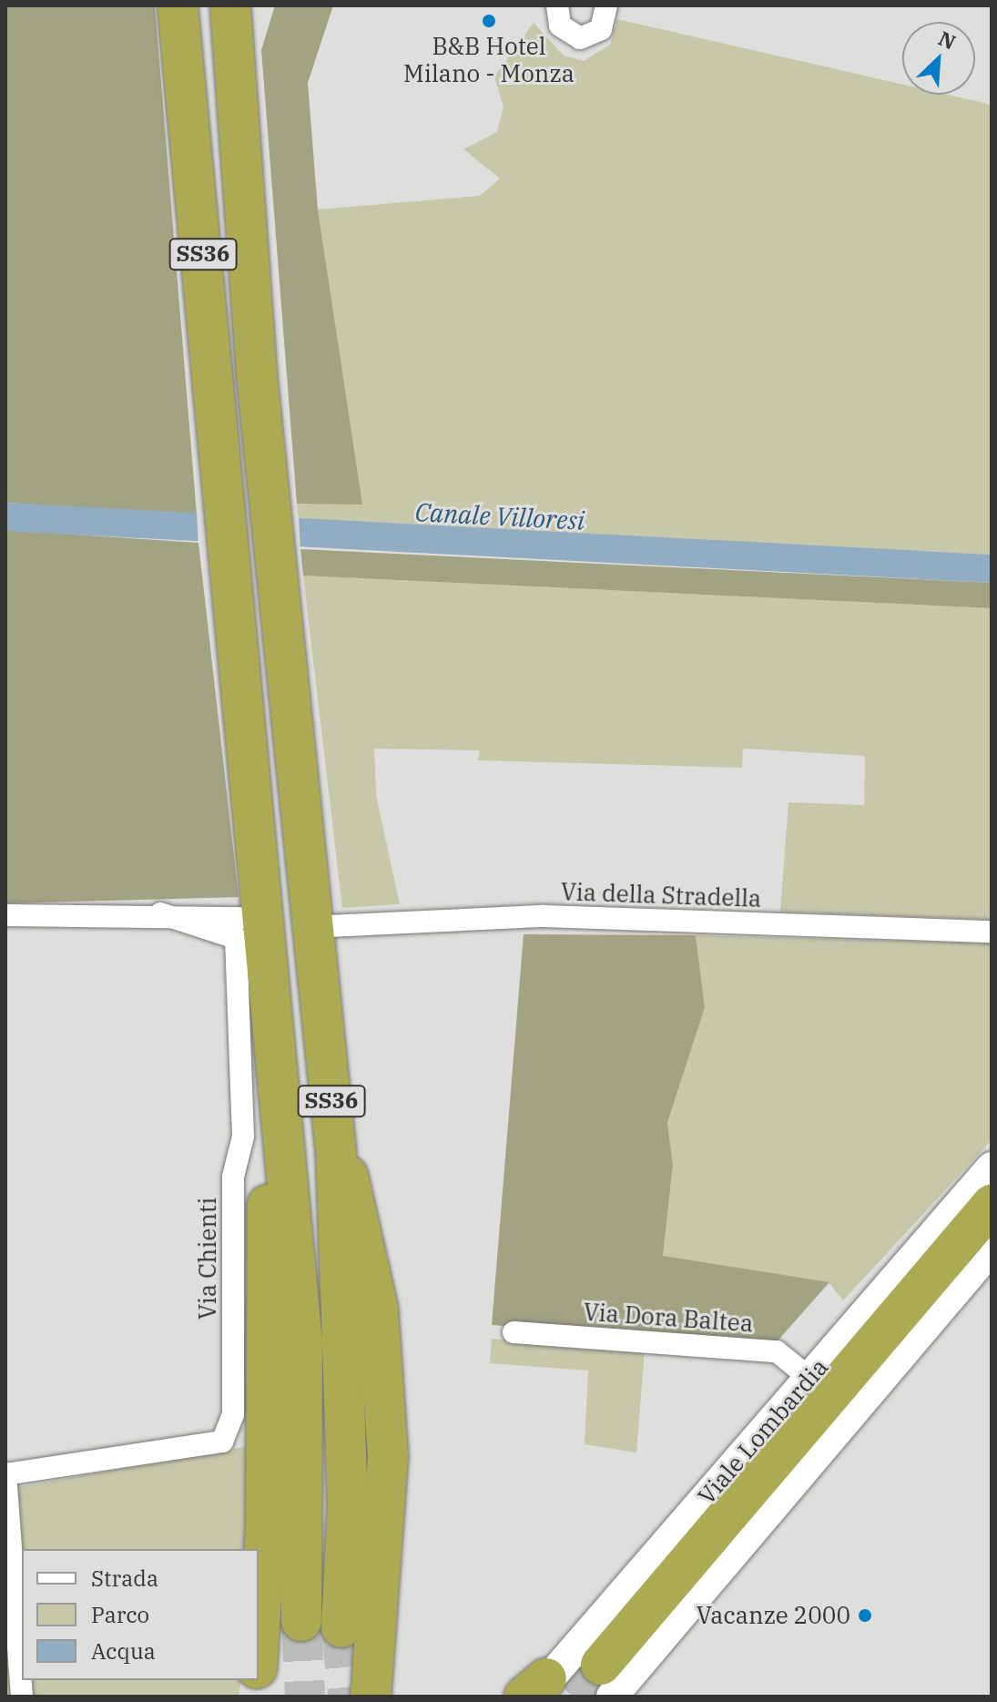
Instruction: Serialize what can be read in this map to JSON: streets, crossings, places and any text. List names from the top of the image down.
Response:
{
  "streets": {
    "highway": ["SS36"],
    "main road": ["Viale Lombardia"],
    "street": ["Via della Stradella", "Via Chienti", "Via Dora Baltea"]
  },
  "crossings": [
    ["Via Dora Baltea", "Viale Lombardia"]
  ],
  "water": ["Canale Villoresi"],
  "places": ["B&B Hotel Milano - Monza", "Vacanze 2000"],
  "legend": ["Strada", "Parco", "Acqua"],
  "north": "top right"
}
